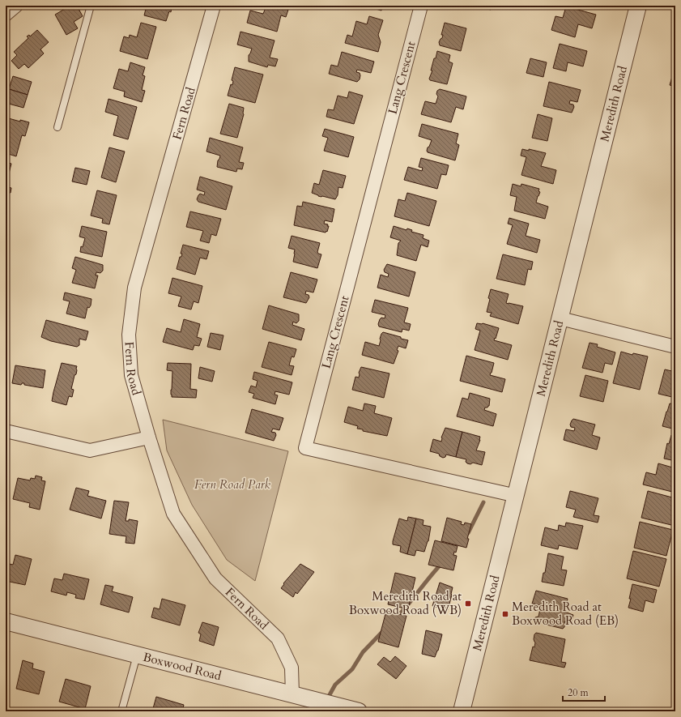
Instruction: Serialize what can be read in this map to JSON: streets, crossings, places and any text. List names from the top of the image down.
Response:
{
  "streets": {
    "street": [
      "Lang Crescent",
      "Meredith Road",
      "Fern Road",
      "Boxwood Road"
    ]
  },
  "crossings": [
    ["Lang Crescent", "Meredith Road"],
    ["Fern Road", "Boxwood Road"]
  ],
  "parks": ["Fern Road Park"],
  "places": {
    "transit": ["Meredith Road at Boxwood Road (WB)", "Meredith Road at Boxwood Road (EB)"]
  },
  "scale_bar": "20 m"
}
